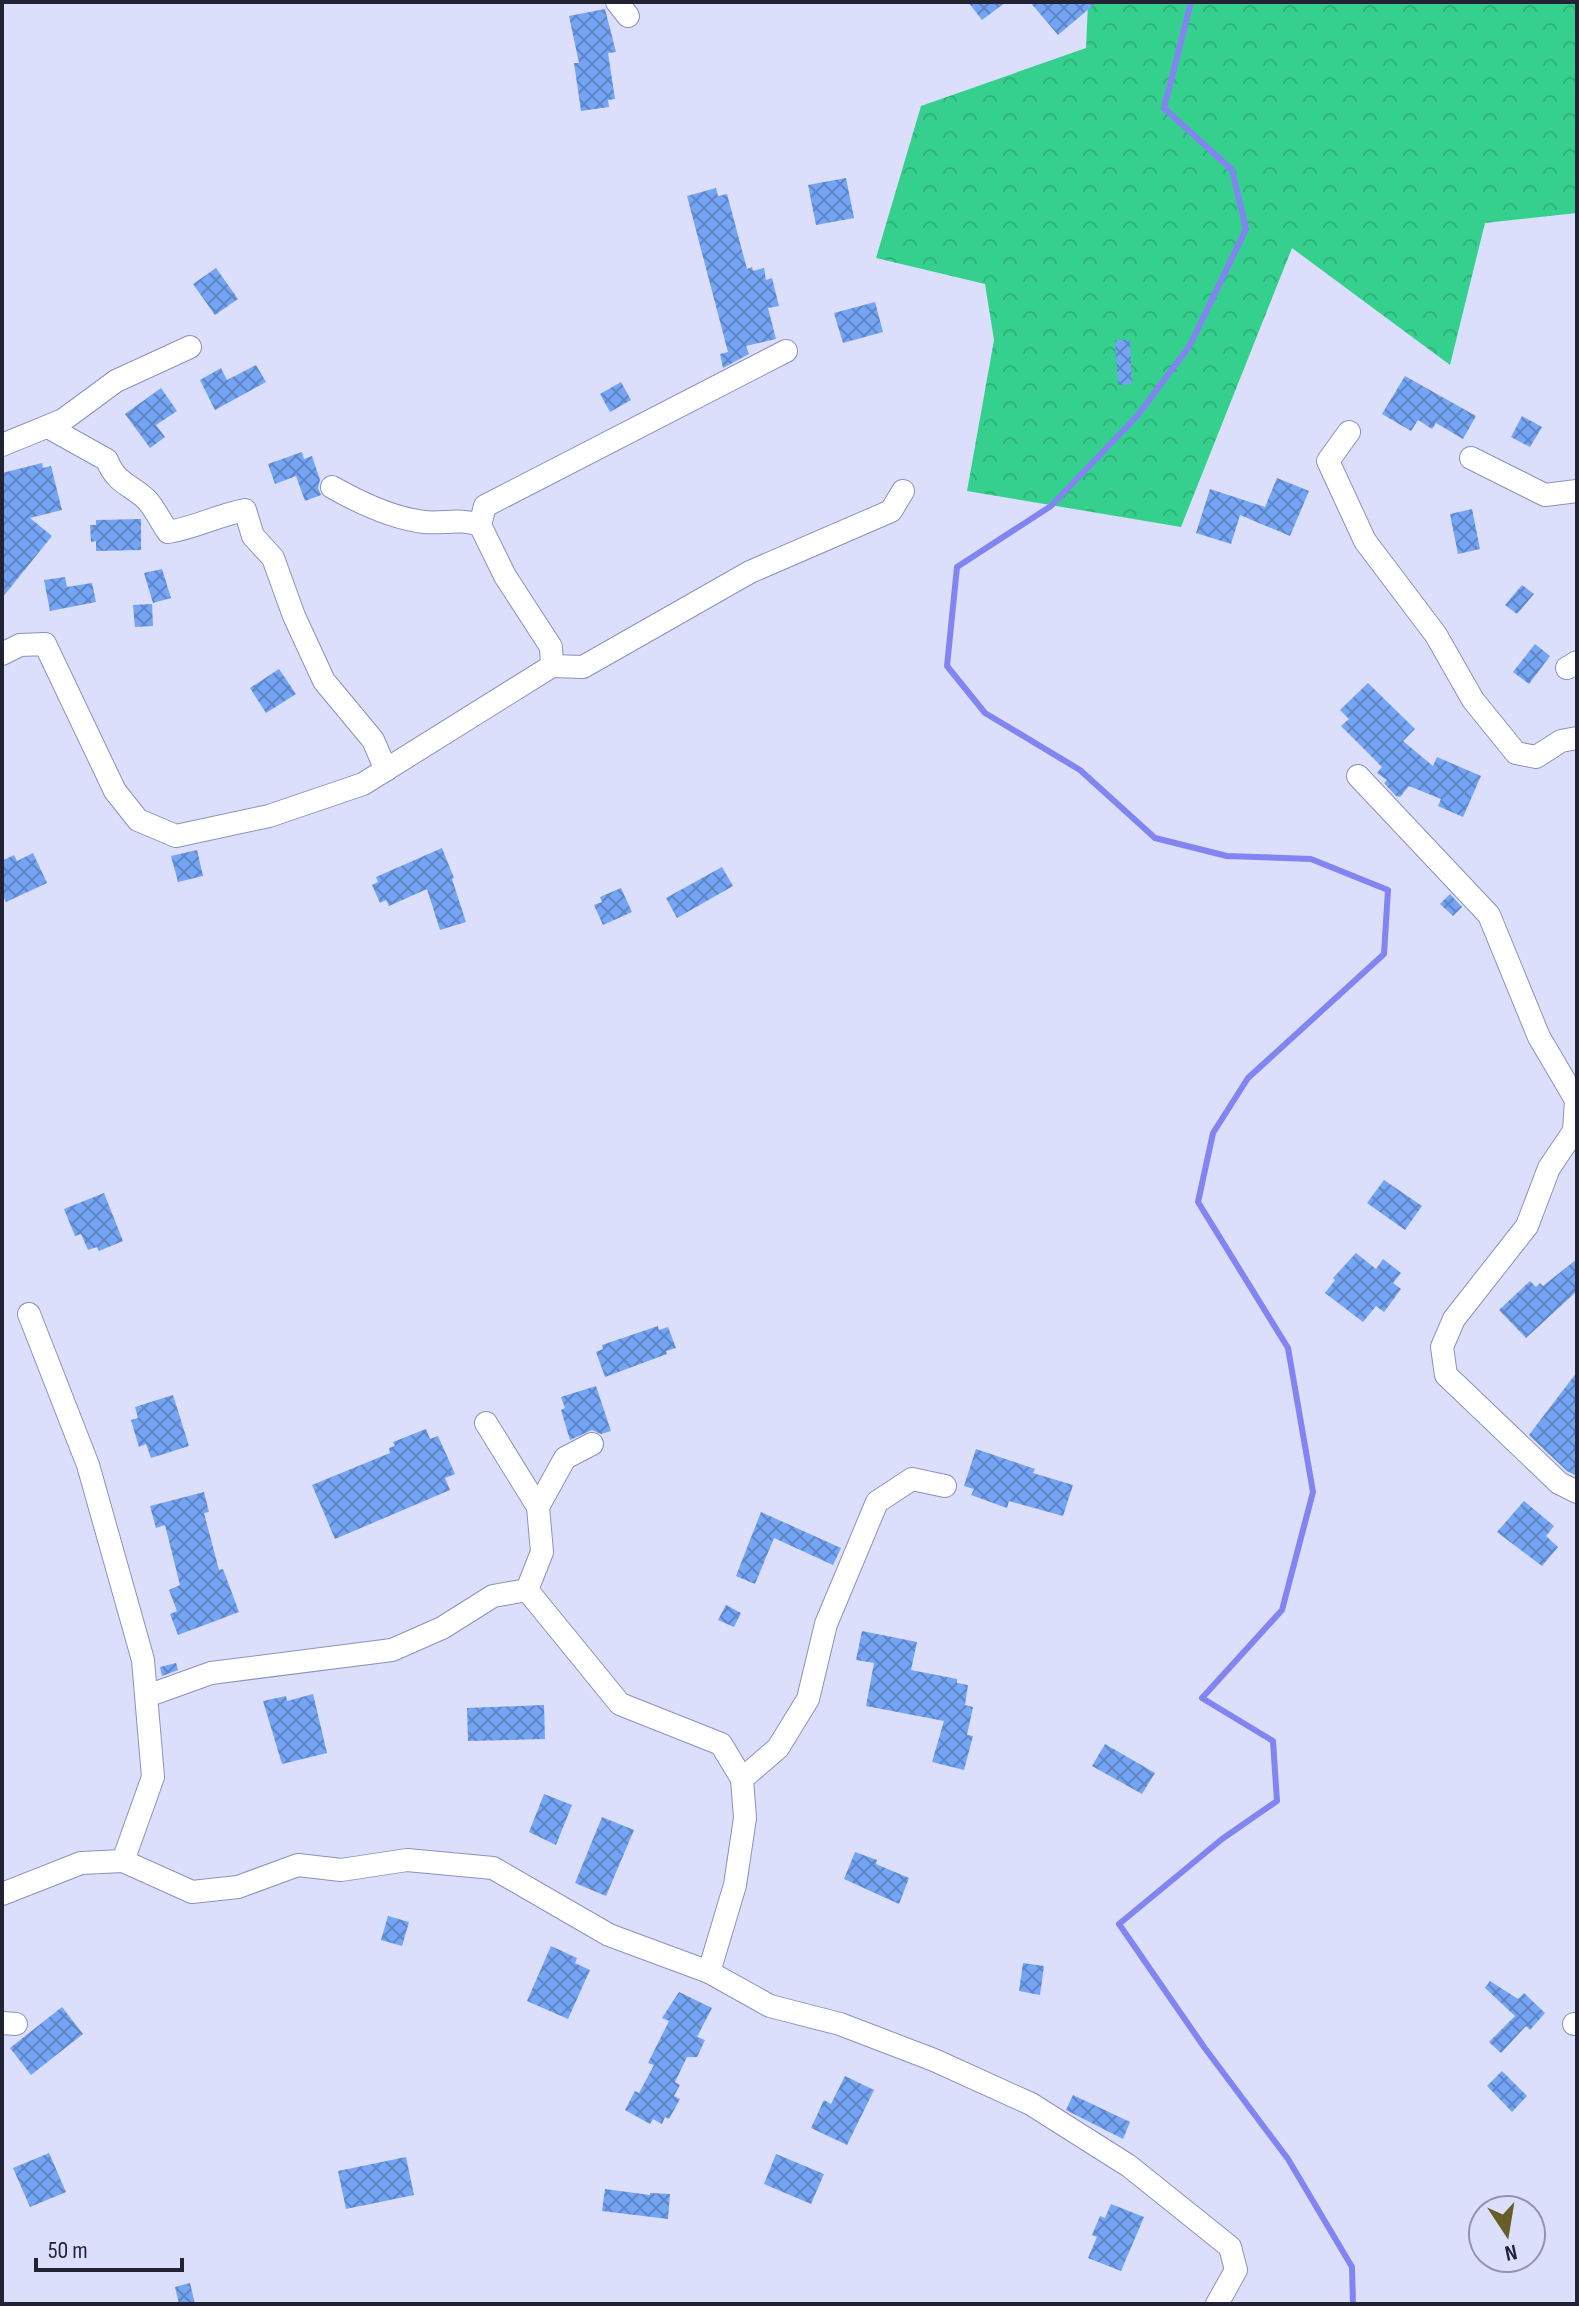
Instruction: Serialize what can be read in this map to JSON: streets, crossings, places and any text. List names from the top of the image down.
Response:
{
  "scale_bar": "50 m",
  "north": "bottom"
}
